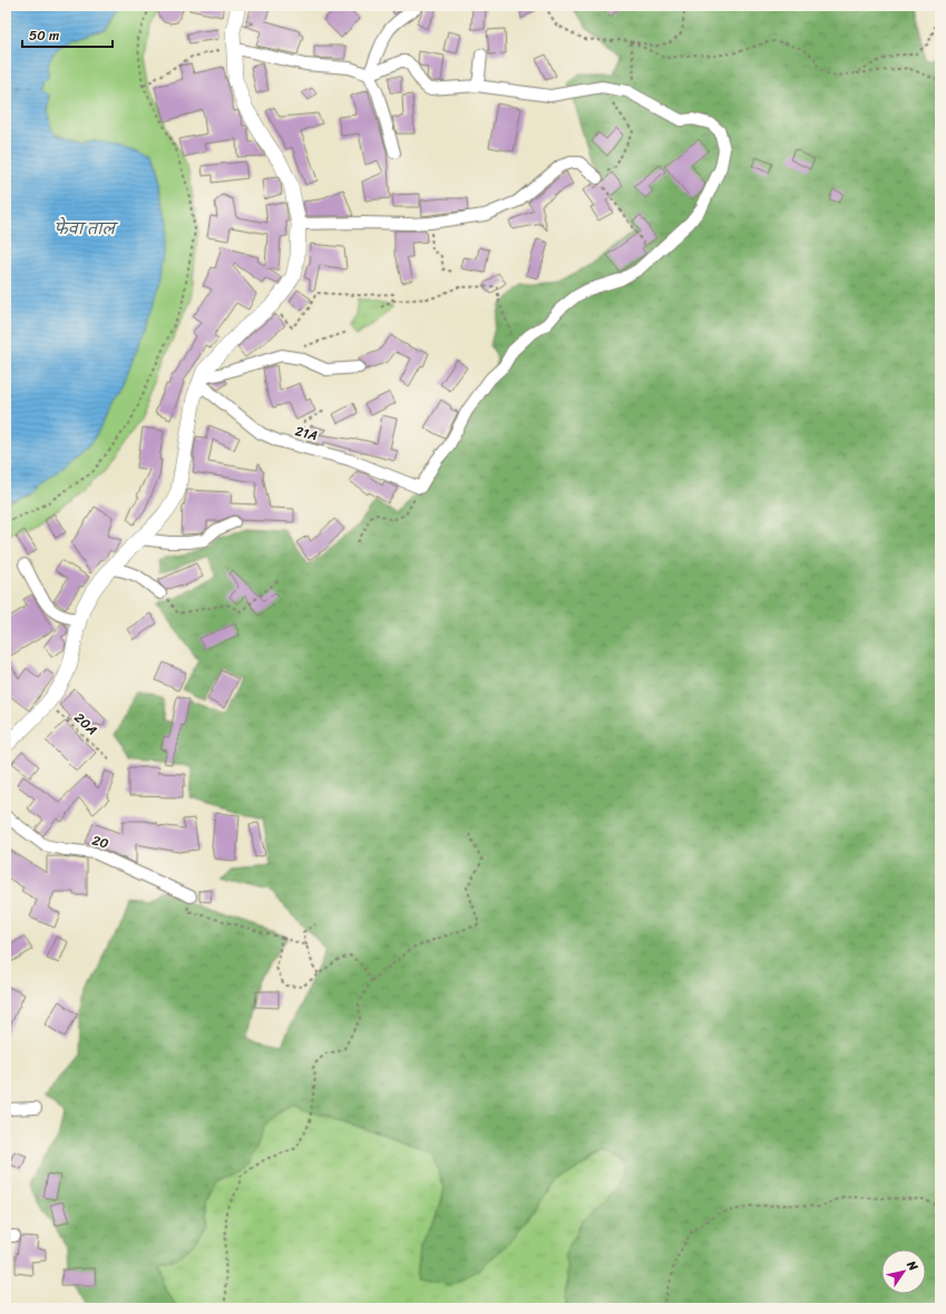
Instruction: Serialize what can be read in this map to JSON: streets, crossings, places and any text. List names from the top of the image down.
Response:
{
  "streets": {
    "street": ["21A", "20"],
    "path": ["20A"]
  },
  "water": ["फेवा ताल"],
  "scale_bar": "50 m",
  "north": "top right"
}
